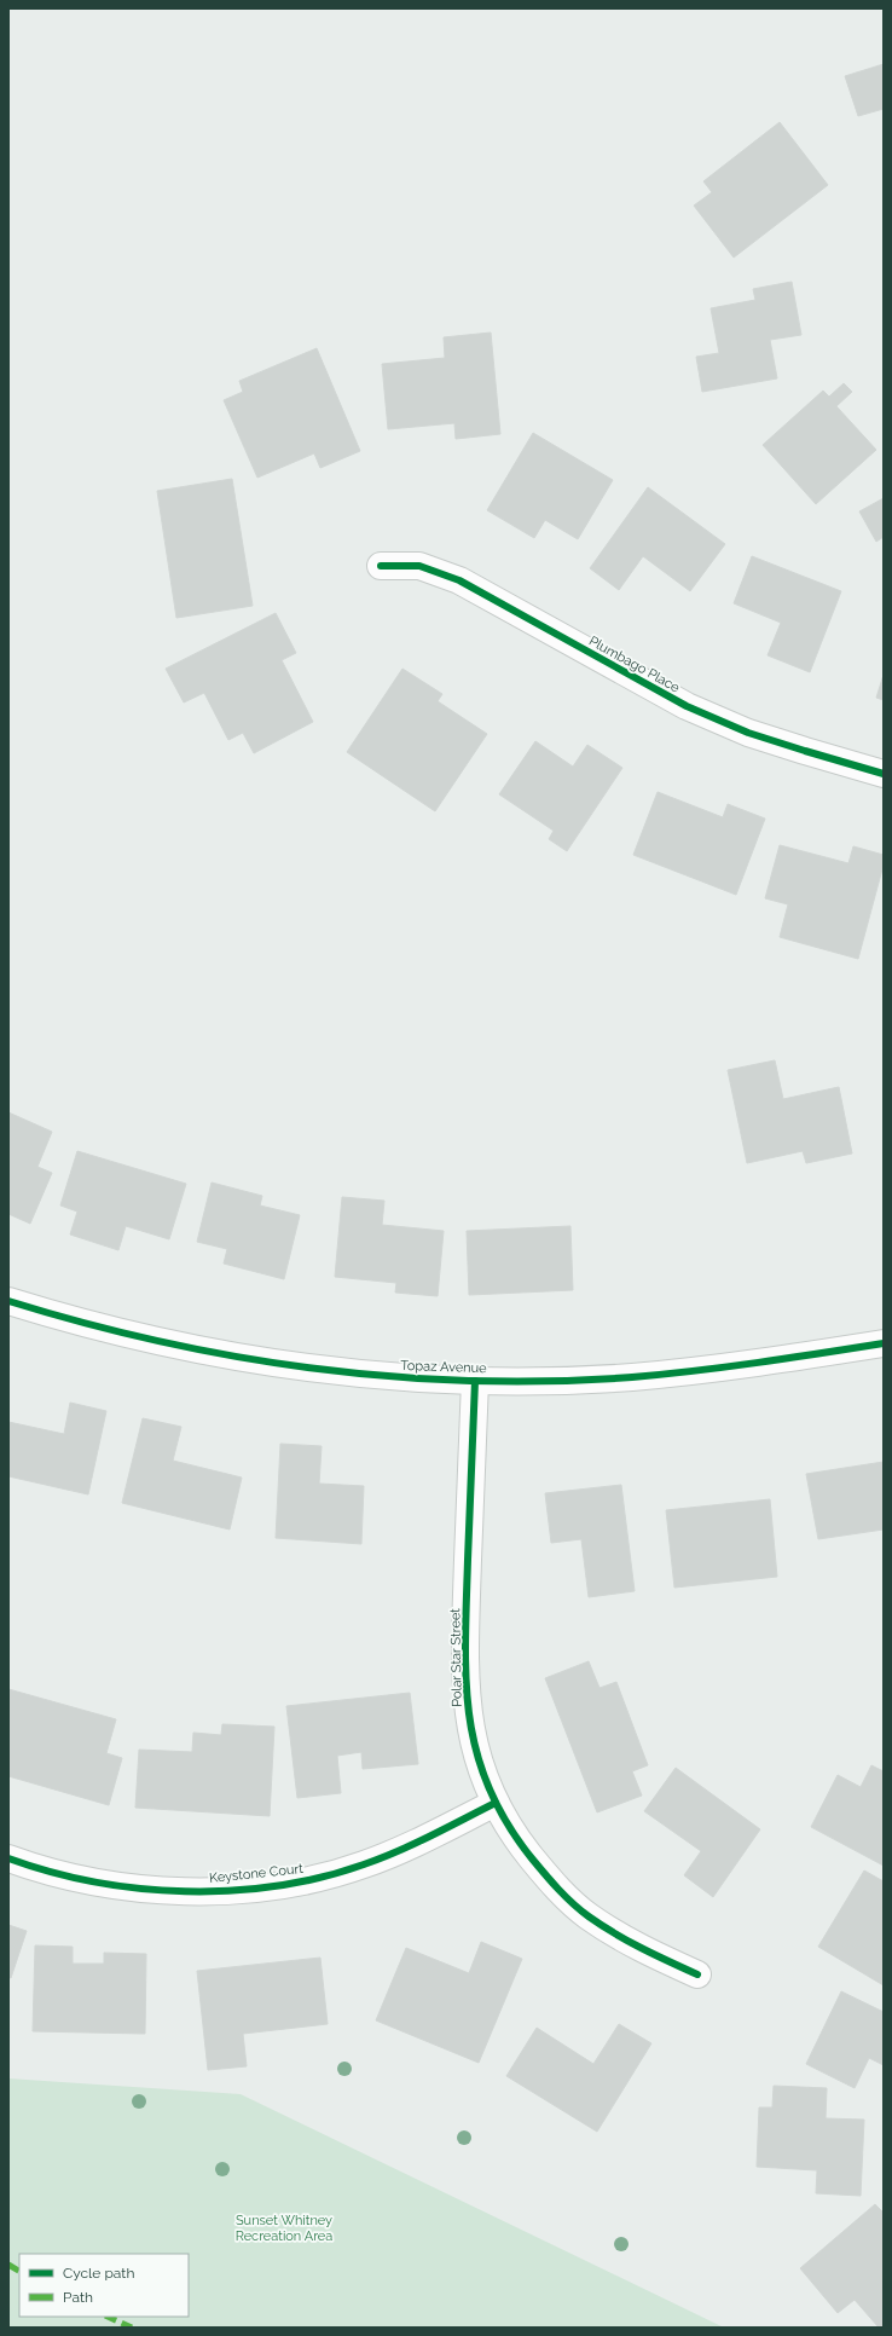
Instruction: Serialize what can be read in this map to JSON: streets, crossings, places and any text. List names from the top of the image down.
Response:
{
  "streets": {
    "street": [
      "Plumbago Place",
      "Topaz Avenue",
      "Polar Star Street",
      "Keystone Court"
    ]
  },
  "crossings": [
    ["Topaz Avenue", "Polar Star Street"],
    ["Polar Star Street", "Keystone Court"]
  ],
  "parks": ["Sunset Whitney Recreation Area"],
  "legend": ["Cycle path", "Path"]
}
